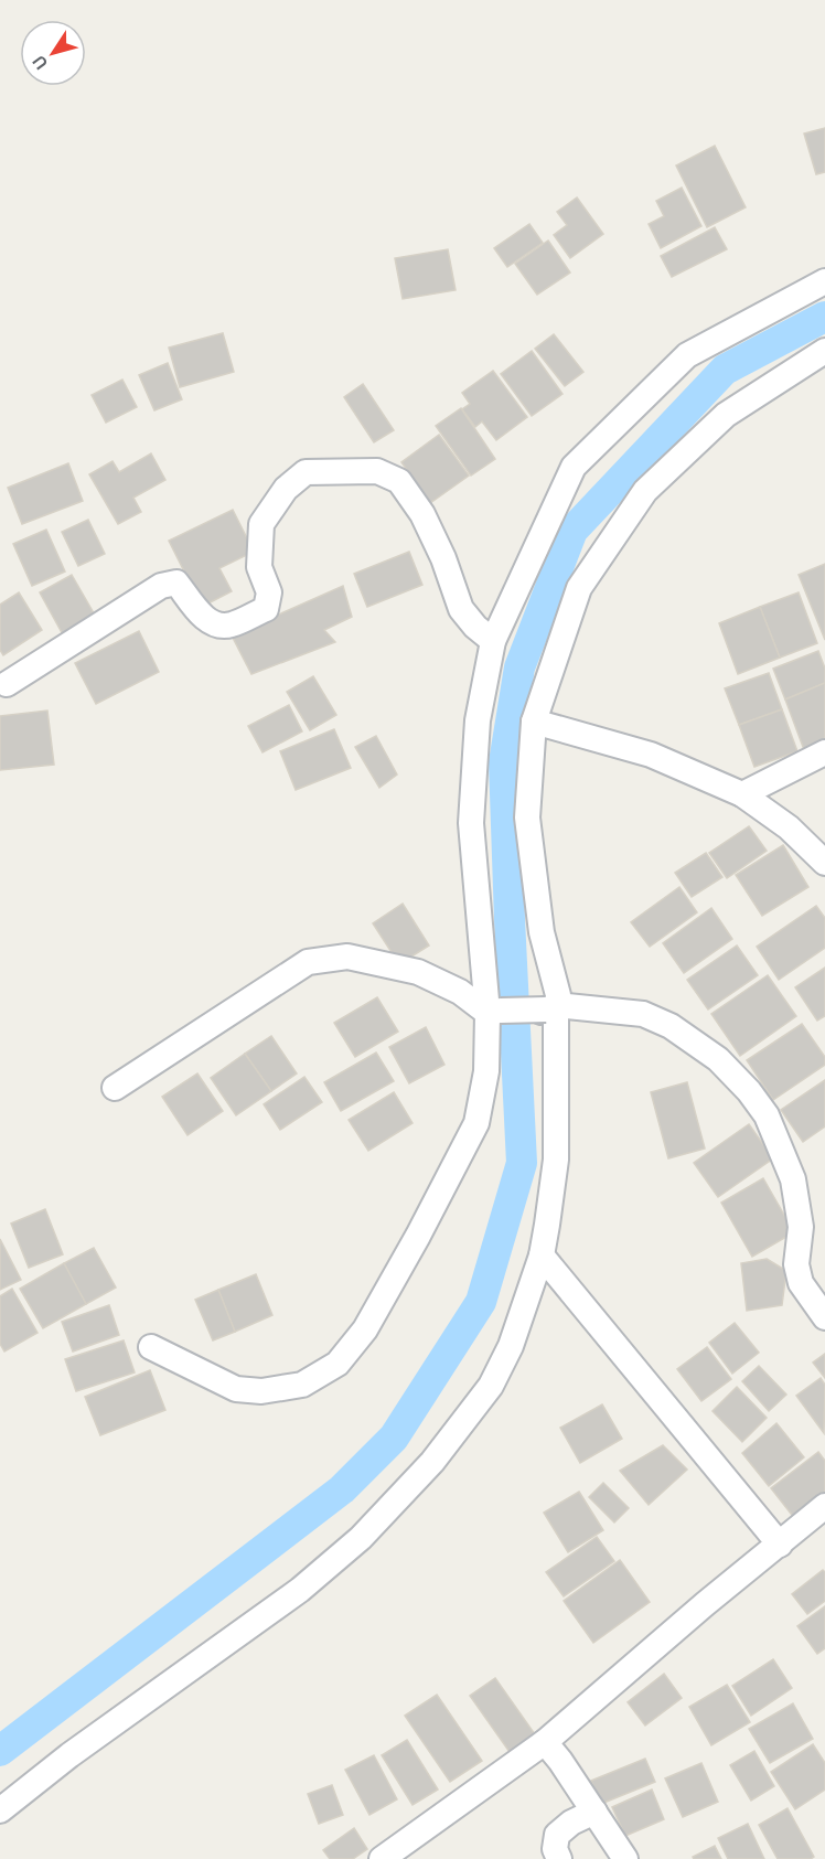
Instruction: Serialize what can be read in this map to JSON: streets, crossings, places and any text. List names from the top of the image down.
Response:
{
  "north": "bottom left"
}
